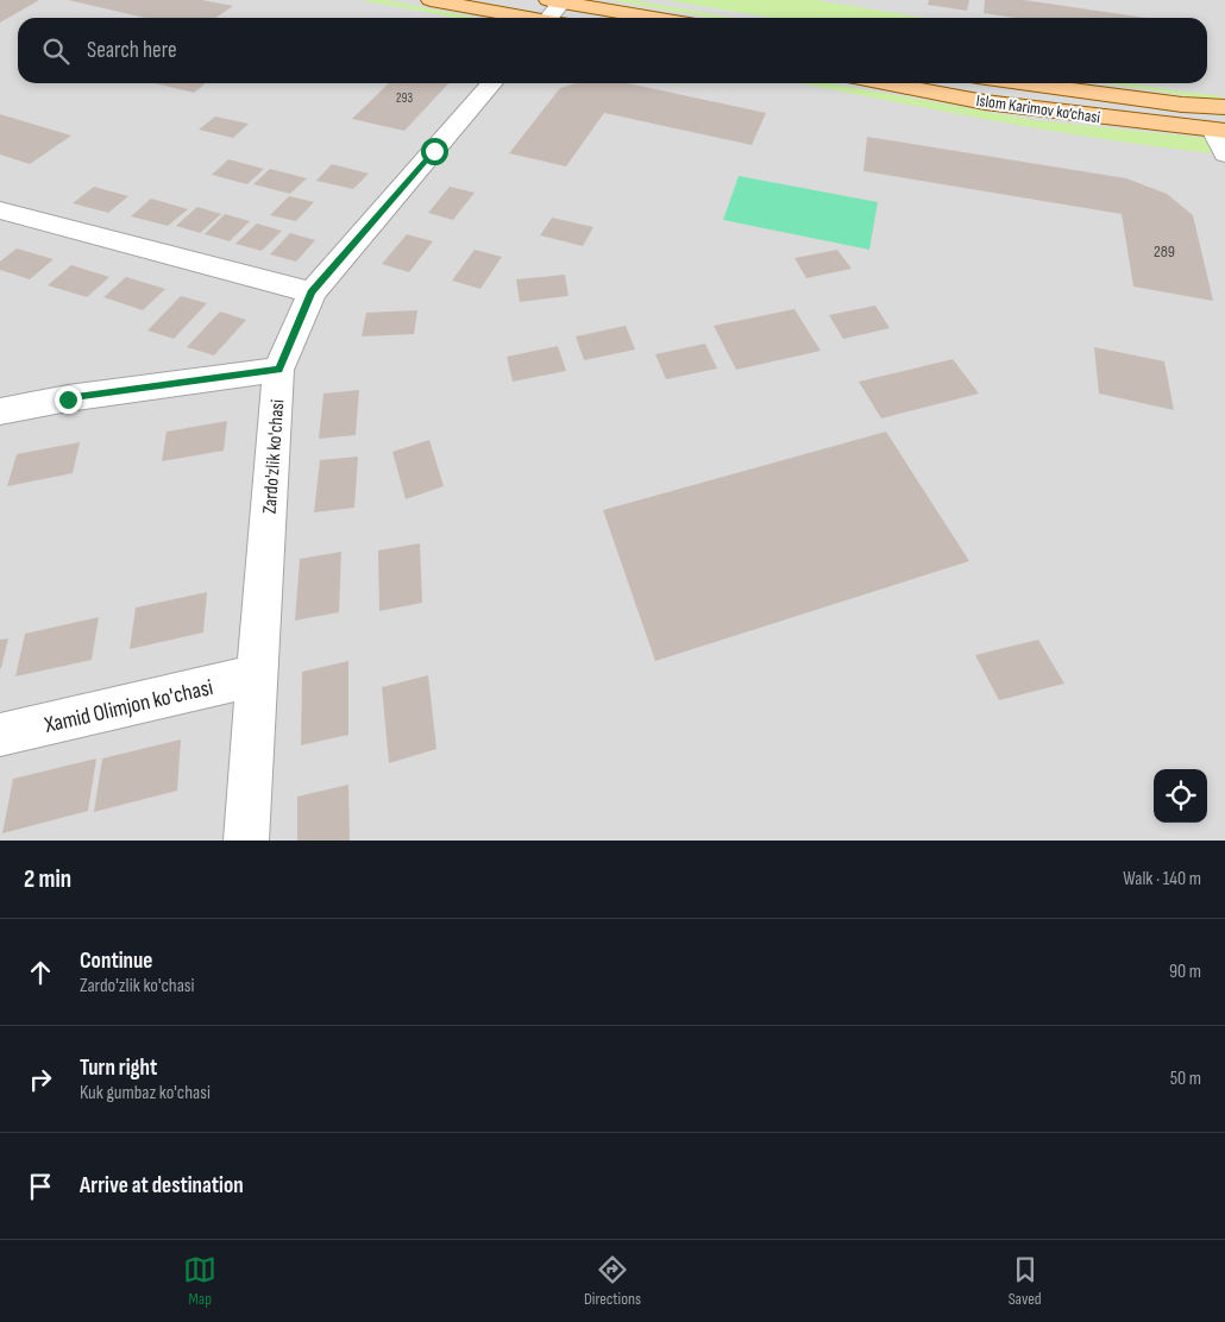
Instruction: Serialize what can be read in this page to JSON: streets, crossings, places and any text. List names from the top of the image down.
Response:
{
  "streets": {
    "main road": ["Islom Karimov ko‘chasi"],
    "street": ["Zardo'zlik ko'chasi", "Xamid Olimjon ko'chasi"]
  },
  "crossings": [
    ["Zardo'zlik ko'chasi", "Xamid Olimjon ko'chasi"]
  ],
  "house_numbers": ["293", "289"],
  "page": {
    "search": "Search here",
    "heading": ["2 min", "Walk · 140 m"],
    "list": [
      ["Continue", "Zardo'zlik ko'chasi", "90 m"],
      ["Turn right", "Kuk gumbaz ko'chasi", "50 m"],
      "Arrive at destination"
    ],
    "nav": ["Map", "Directions", "Saved"]
  }
}
